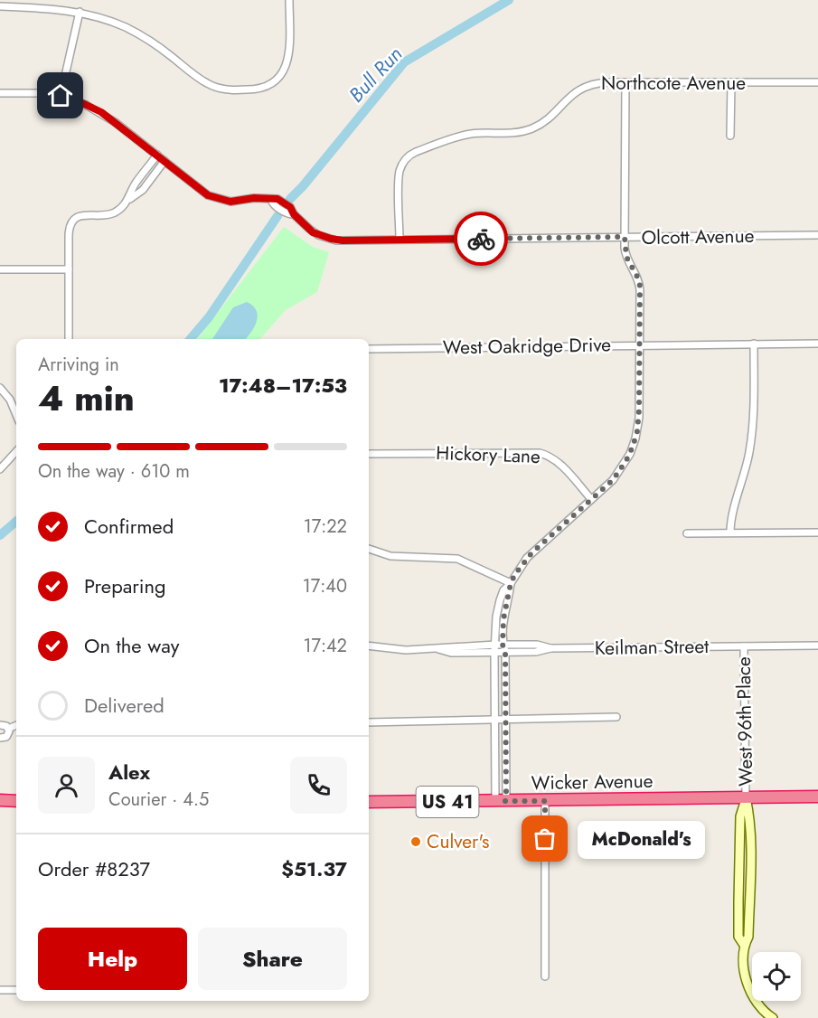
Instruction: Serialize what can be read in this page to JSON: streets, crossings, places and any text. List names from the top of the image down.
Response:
{
  "streets": {
    "highway": ["Wicker Avenue", "US 41"],
    "street": [
      "Northcote Avenue",
      "Olcott Avenue",
      "West Oakridge Drive",
      "Hickory Lane",
      "Keilman Street",
      "West 96th Place"
    ]
  },
  "crossings": [
    ["Northcote Avenue", "Olcott Avenue"],
    ["Keilman Street", "West 96th Place"],
    ["West 96th Place", "Wicker Avenue"]
  ],
  "water": ["Bull Run"],
  "places": ["McDonald's", "Culver's"],
  "page": {
    "heading": ["4 min", "Arriving in", "17:48–17:53"],
    "panel": [
      "Alex",
      "Courier · 4.5",
      "Order #8237",
      "$51.37"
    ],
    "bar": "On the way · 610 m",
    "list": [
      ["Confirmed", "17:22"],
      ["Preparing", "17:40"],
      ["On the way", "17:42"],
      "Delivered"
    ],
    "bubble": "McDonald's",
    "buttons": ["Help", "Share"]
  }
}
